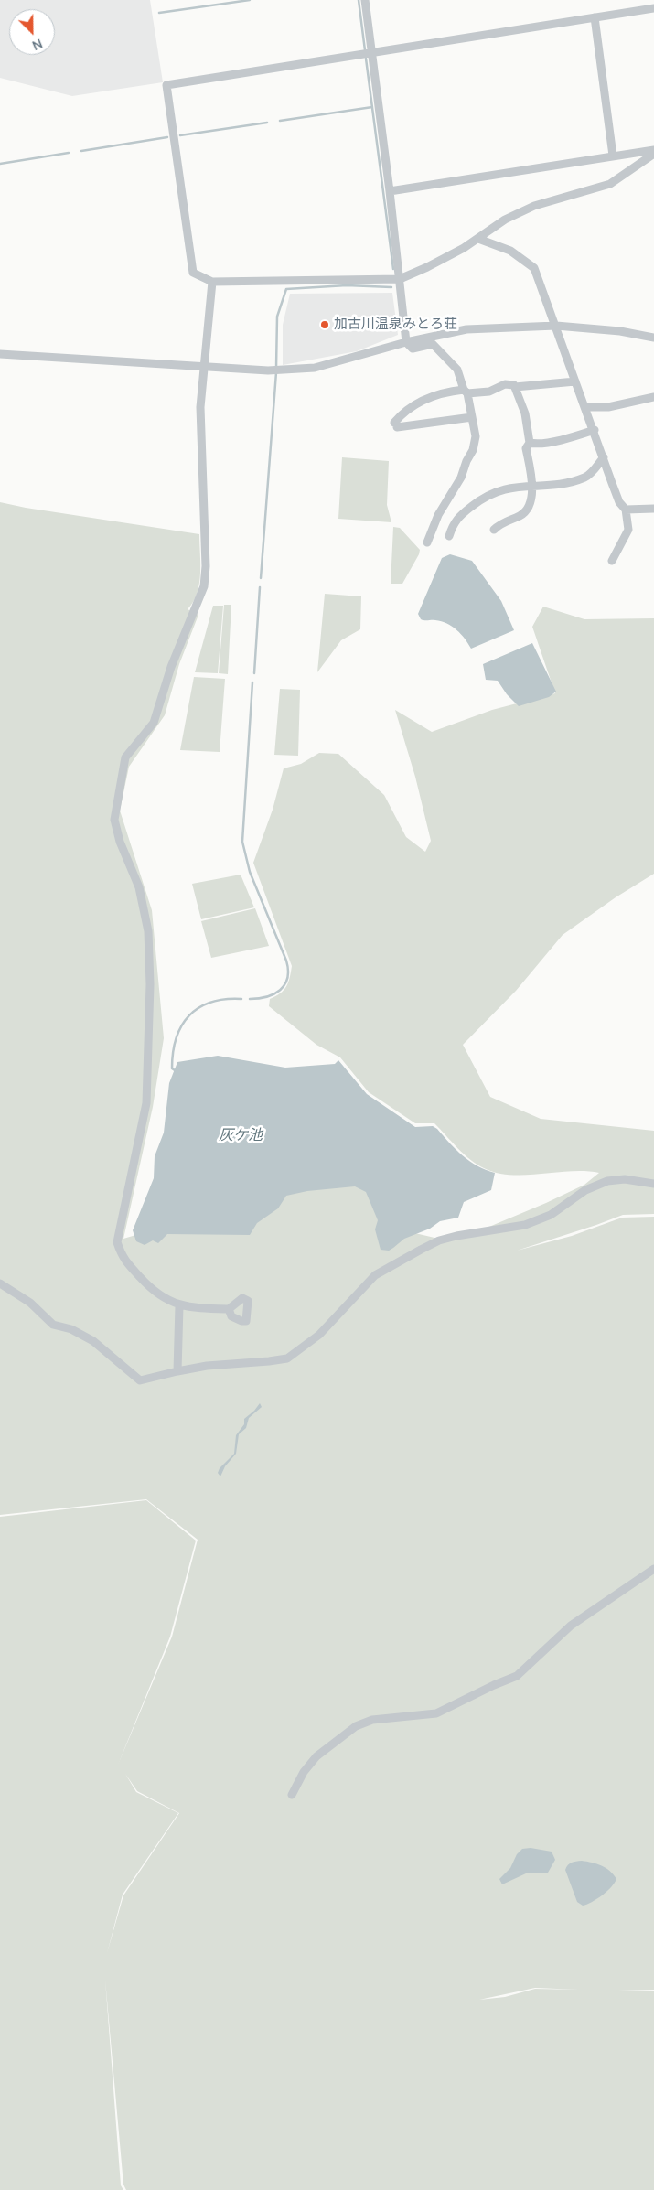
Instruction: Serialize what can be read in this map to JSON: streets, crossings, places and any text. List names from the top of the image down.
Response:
{
  "water": ["灰ケ池"],
  "places": ["加古川温泉みとろ荘"],
  "north": "bottom right"
}
